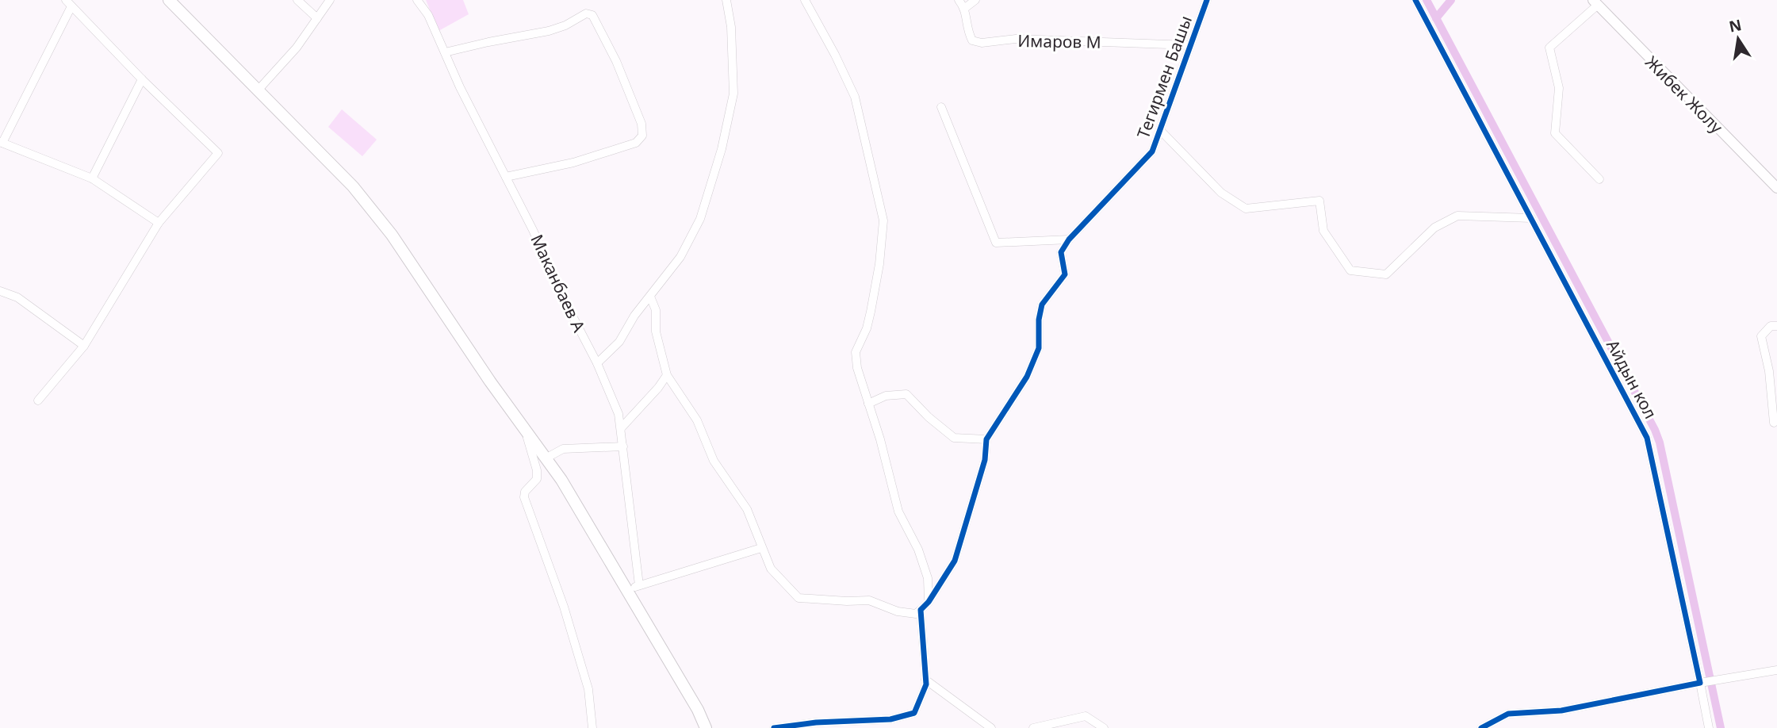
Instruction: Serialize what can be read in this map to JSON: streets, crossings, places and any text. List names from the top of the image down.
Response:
{
  "streets": {
    "main road": ["Жибек Жолу"],
    "street": [
      "Имаров М",
      "Тегирмен Башы",
      "Маканбаев А",
      "Айдын кол"
    ]
  },
  "crossings": [
    ["Имаров М", "Тегирмен Башы"]
  ],
  "north": "top"
}
